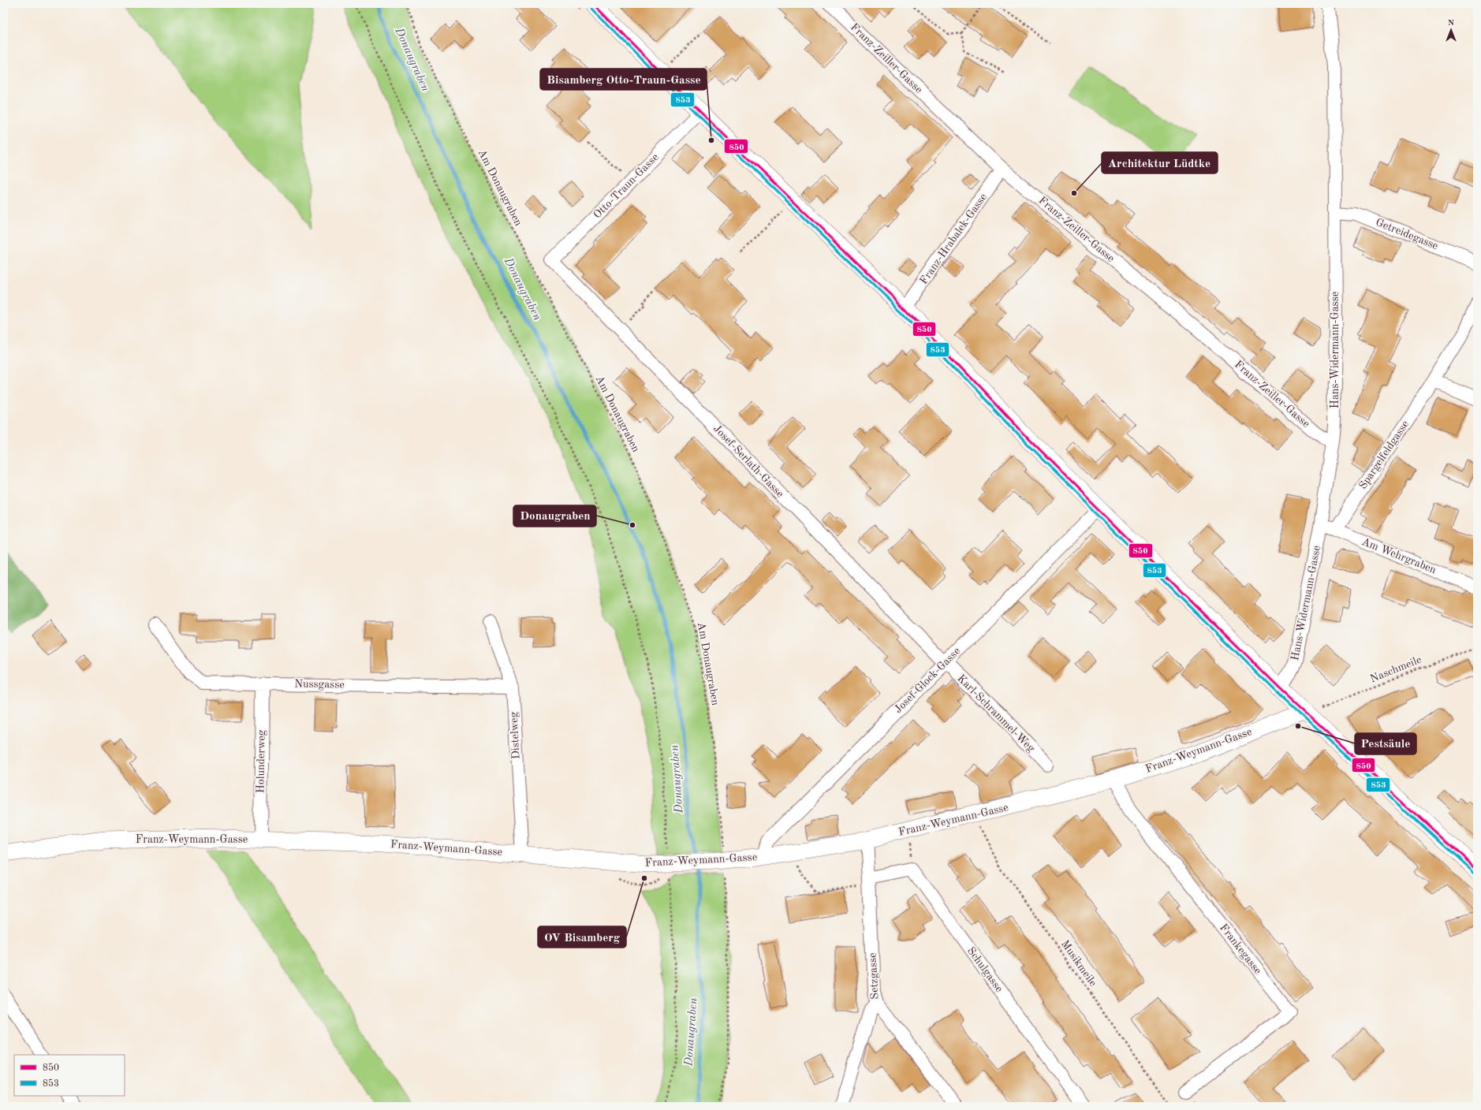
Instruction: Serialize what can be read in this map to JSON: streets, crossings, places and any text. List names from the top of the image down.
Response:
{
  "streets": {
    "street": [
      "Franz-Zeiller-Gasse",
      "Otto-Traun-Gasse",
      "Getreidegasse",
      "Franz-Hrabalek-Gasse",
      "Hans-Widermann-Gasse",
      "Spargelfeldgasse",
      "Josef-Serlath-Gasse",
      "Am Wehrgraben",
      "Josef-Glock-Gasse",
      "Nussgasse",
      "Karl-Schrammel-Weg",
      "Distelweg",
      "Franz-Weymann-Gasse",
      "Holunderweg",
      "Frankegasse",
      "Schulgasse",
      "Setzgasse"
    ],
    "path": ["Am Donaugraben", "Naschmeile", "Musikmeile"]
  },
  "crossings": [
    ["Franz-Zeiller-Gasse", "Franz-Hrabalek-Gasse"],
    ["Franz-Zeiller-Gasse", "Hans-Widermann-Gasse"],
    ["Otto-Traun-Gasse", "Josef-Serlath-Gasse"],
    ["Am Donaugraben", "Franz-Weymann-Gasse"],
    ["Getreidegasse", "Hans-Widermann-Gasse"],
    ["Hans-Widermann-Gasse", "Am Wehrgraben"],
    ["Spargelfeldgasse", "Am Wehrgraben"],
    ["Josef-Serlath-Gasse", "Josef-Glock-Gasse"],
    ["Josef-Serlath-Gasse", "Karl-Schrammel-Weg"],
    ["Josef-Glock-Gasse", "Karl-Schrammel-Weg"],
    ["Josef-Glock-Gasse", "Franz-Weymann-Gasse"],
    ["Nussgasse", "Distelweg"],
    ["Nussgasse", "Holunderweg"],
    ["Distelweg", "Franz-Weymann-Gasse"],
    ["Franz-Weymann-Gasse", "Holunderweg"],
    ["Franz-Weymann-Gasse", "Frankegasse"],
    ["Franz-Weymann-Gasse", "Setzgasse"],
    ["Schulgasse", "Setzgasse"]
  ],
  "water": ["Donaugraben"],
  "places": [
    "Bisamberg Otto-Traun-Gasse",
    "Architektur Lüdtke",
    "Donaugraben",
    "Pestsäule",
    "OV Bisamberg"
  ],
  "lines": ["transit line 850", "transit line 853"],
  "legend": ["850", "853"],
  "north": "top"
}
